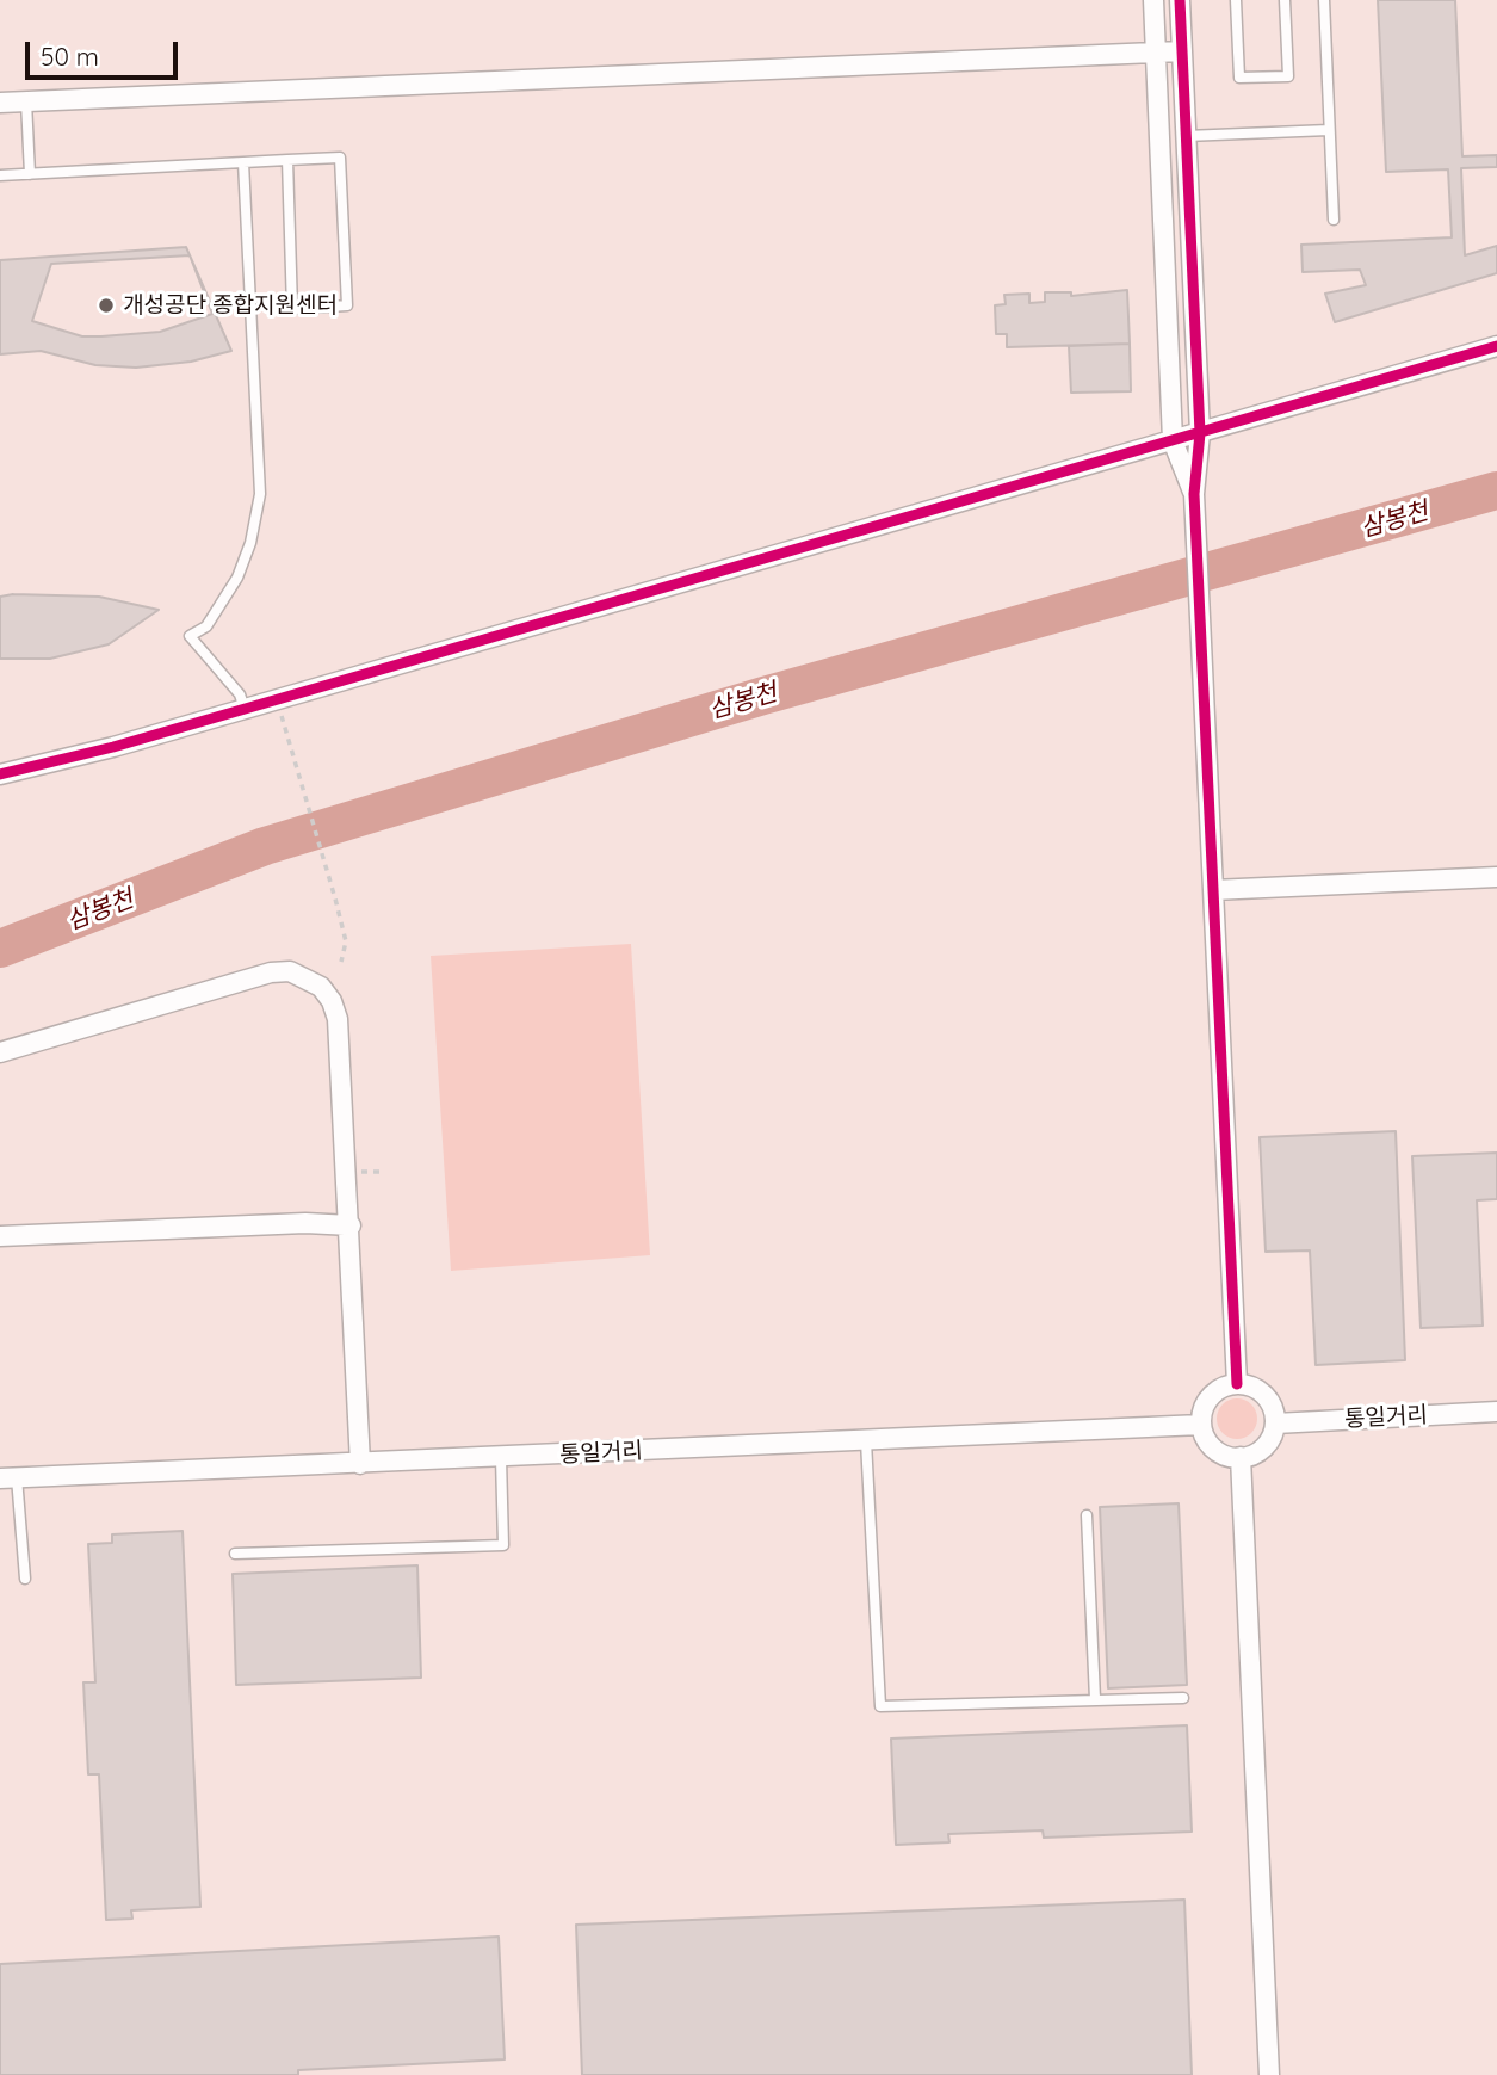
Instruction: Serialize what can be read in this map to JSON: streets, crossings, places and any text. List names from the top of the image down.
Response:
{
  "streets": {
    "street": ["통일거리"]
  },
  "water": ["삼봉천"],
  "places": ["개성공단 종합지원센터"],
  "scale_bar": "50 m"
}
